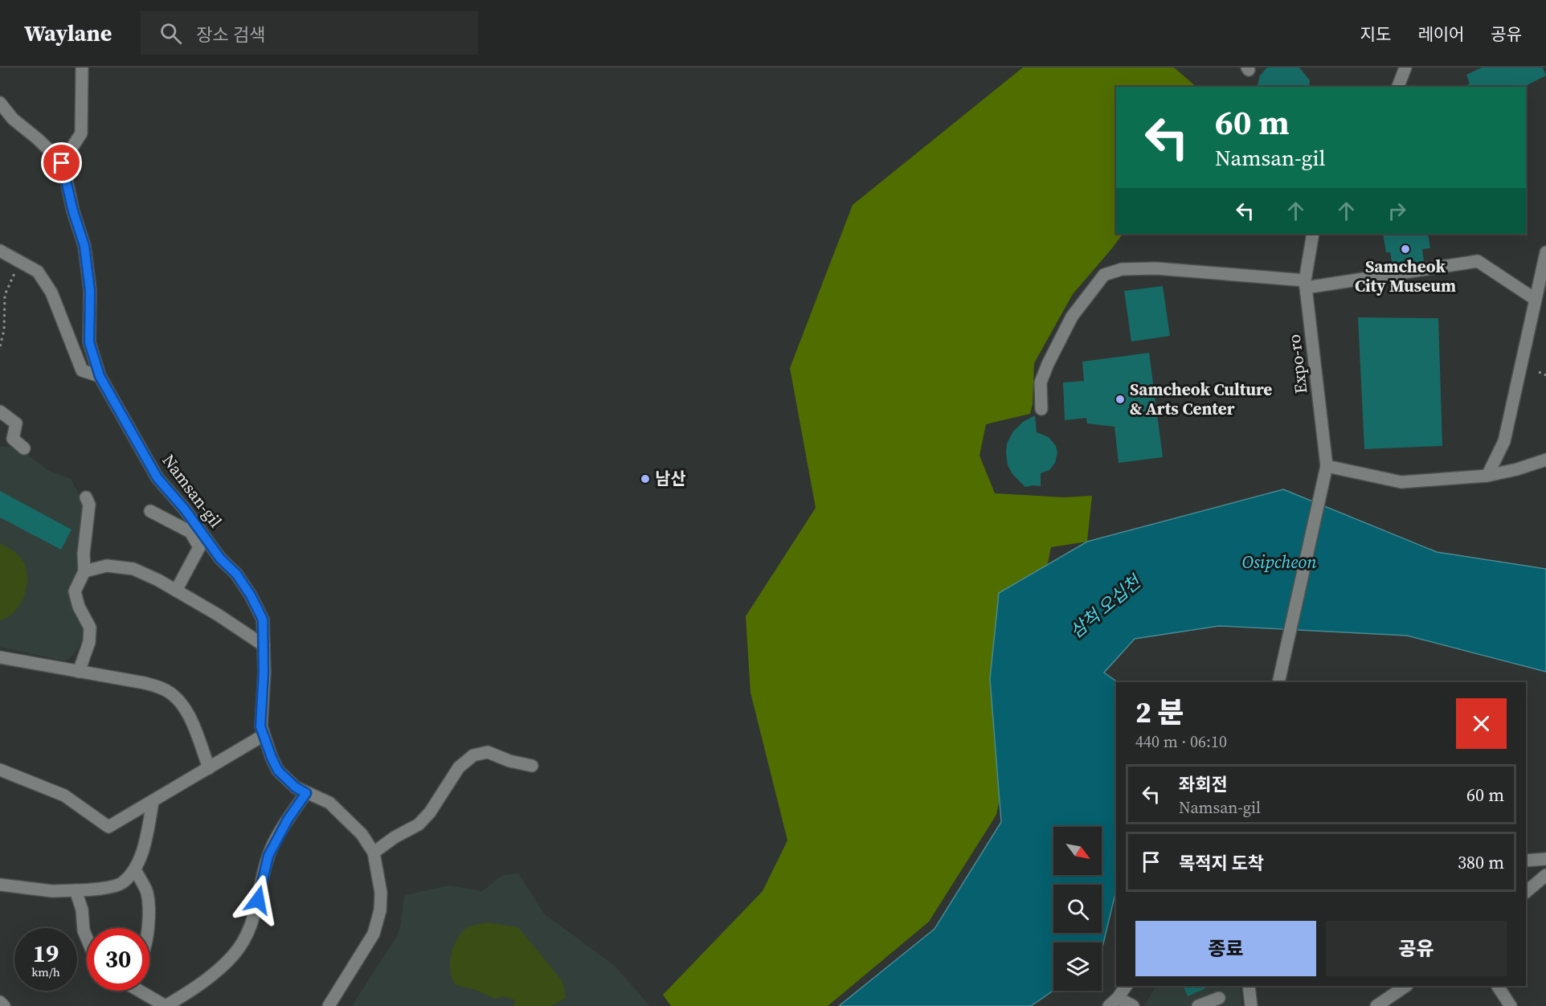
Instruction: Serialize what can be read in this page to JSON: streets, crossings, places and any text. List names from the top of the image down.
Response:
{
  "streets": {
    "street": ["Expo-ro", "Namsan-gil"]
  },
  "water": ["Osipcheon", "삼척 오십천"],
  "places": ["Samcheok City Museum", "Samcheok Culture & Arts Center", "남산"],
  "north": "bottom right",
  "page": {
    "header": "Waylane",
    "search": "장소 검색",
    "nav": ["지도", "레이어", "공유"],
    "turn": ["60 m", "Namsan-gil"],
    "heading": ["2 분", "440 m · 06:10"],
    "list": [
      {
        "name": "좌회전",
        "note": "Namsan-gil",
        "value": "60 m"
      },
      {
        "name": "목적지 도착",
        "value": "380 m"
      }
    ],
    "buttons": ["종료", "공유"],
    "speed": "19 km/h",
    "limit": "30"
  }
}
